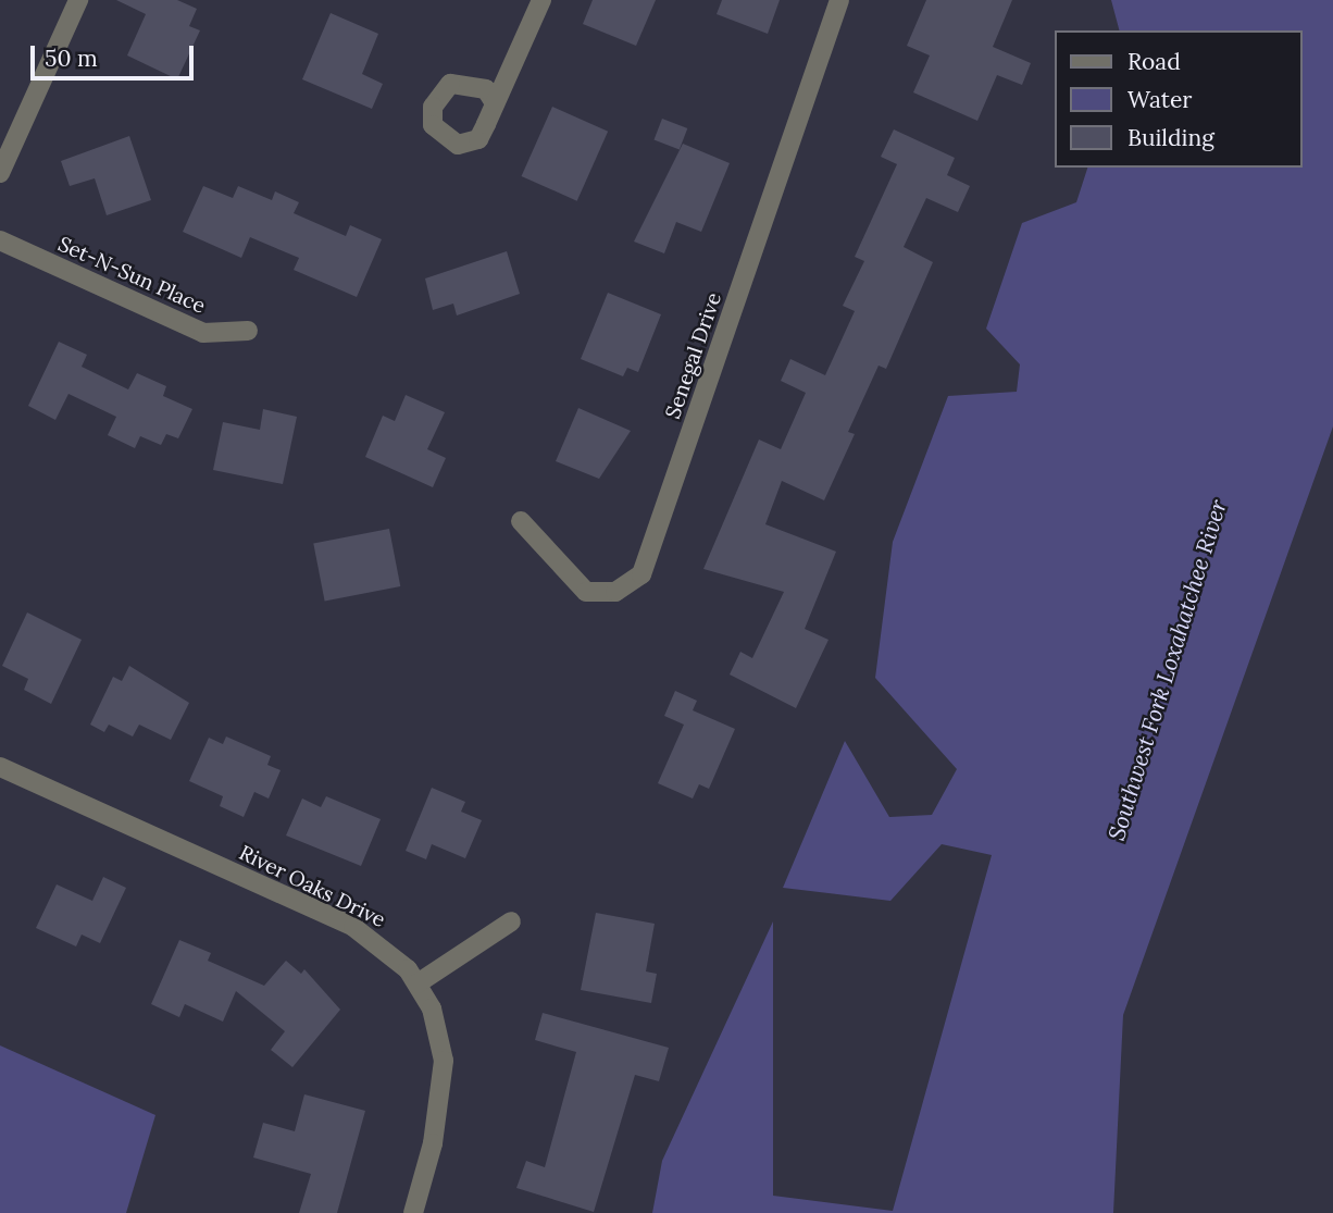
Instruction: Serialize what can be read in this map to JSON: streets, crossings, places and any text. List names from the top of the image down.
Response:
{
  "streets": {
    "street": ["Set-N-Sun Place", "Senegal Drive", "River Oaks Drive"]
  },
  "water": ["Southwest Fork Loxahatchee River"],
  "legend": ["Road", "Water", "Building"],
  "scale_bar": "50 m"
}
